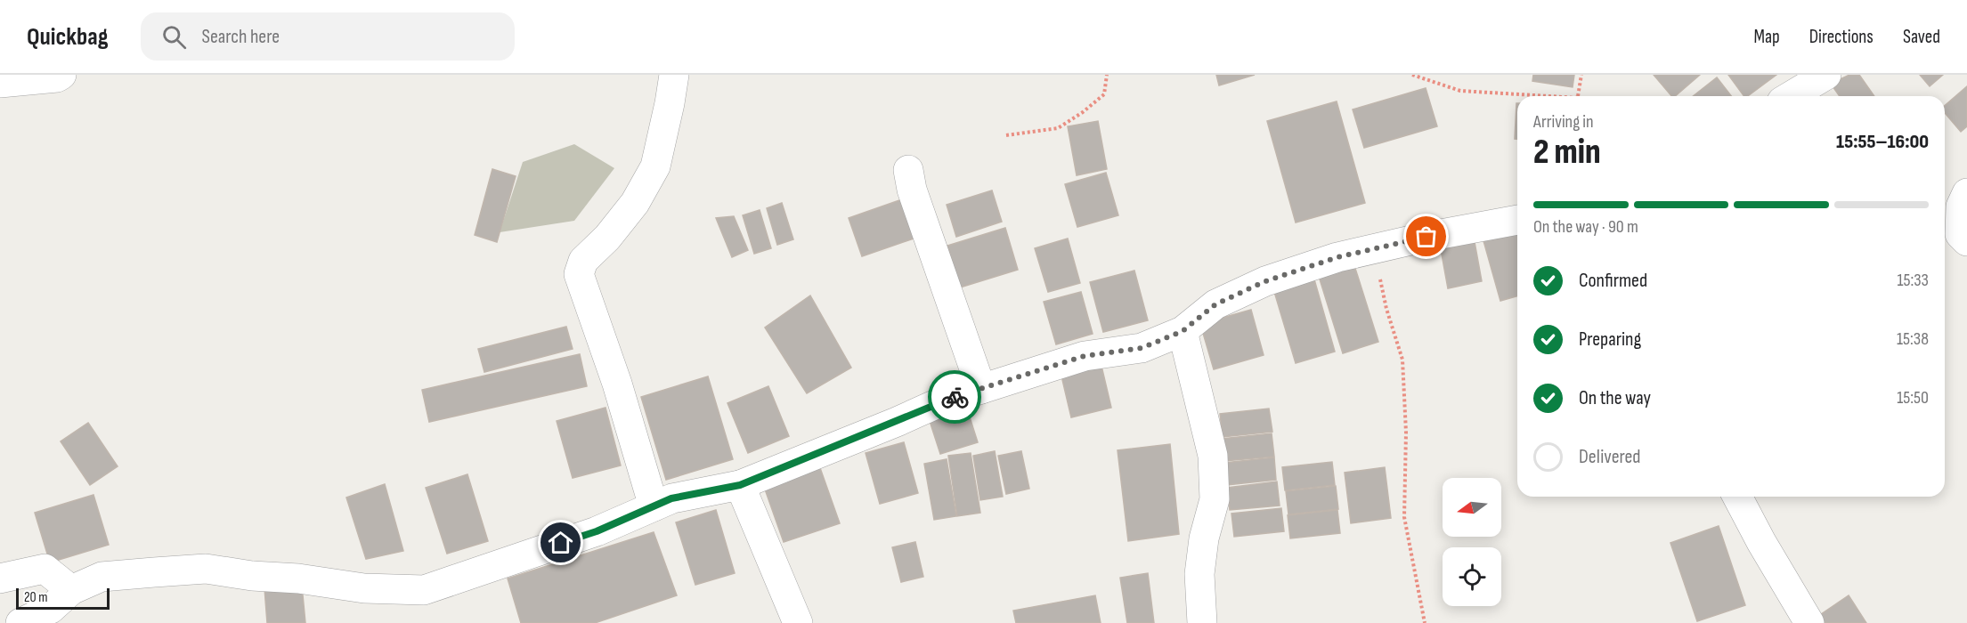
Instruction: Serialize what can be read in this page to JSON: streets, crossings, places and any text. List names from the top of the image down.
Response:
{
  "scale_bar": "20 m",
  "north": "left",
  "page": {
    "header": "Quickbag",
    "search": "Search here",
    "nav": ["Map", "Directions", "Saved"],
    "heading": ["2 min", "Arriving in", "15:55–16:00"],
    "bar": "On the way · 90 m",
    "list": [
      ["Confirmed", "15:33"],
      ["Preparing", "15:38"],
      ["On the way", "15:50"],
      "Delivered"
    ],
    "scale": "20 m"
  }
}
